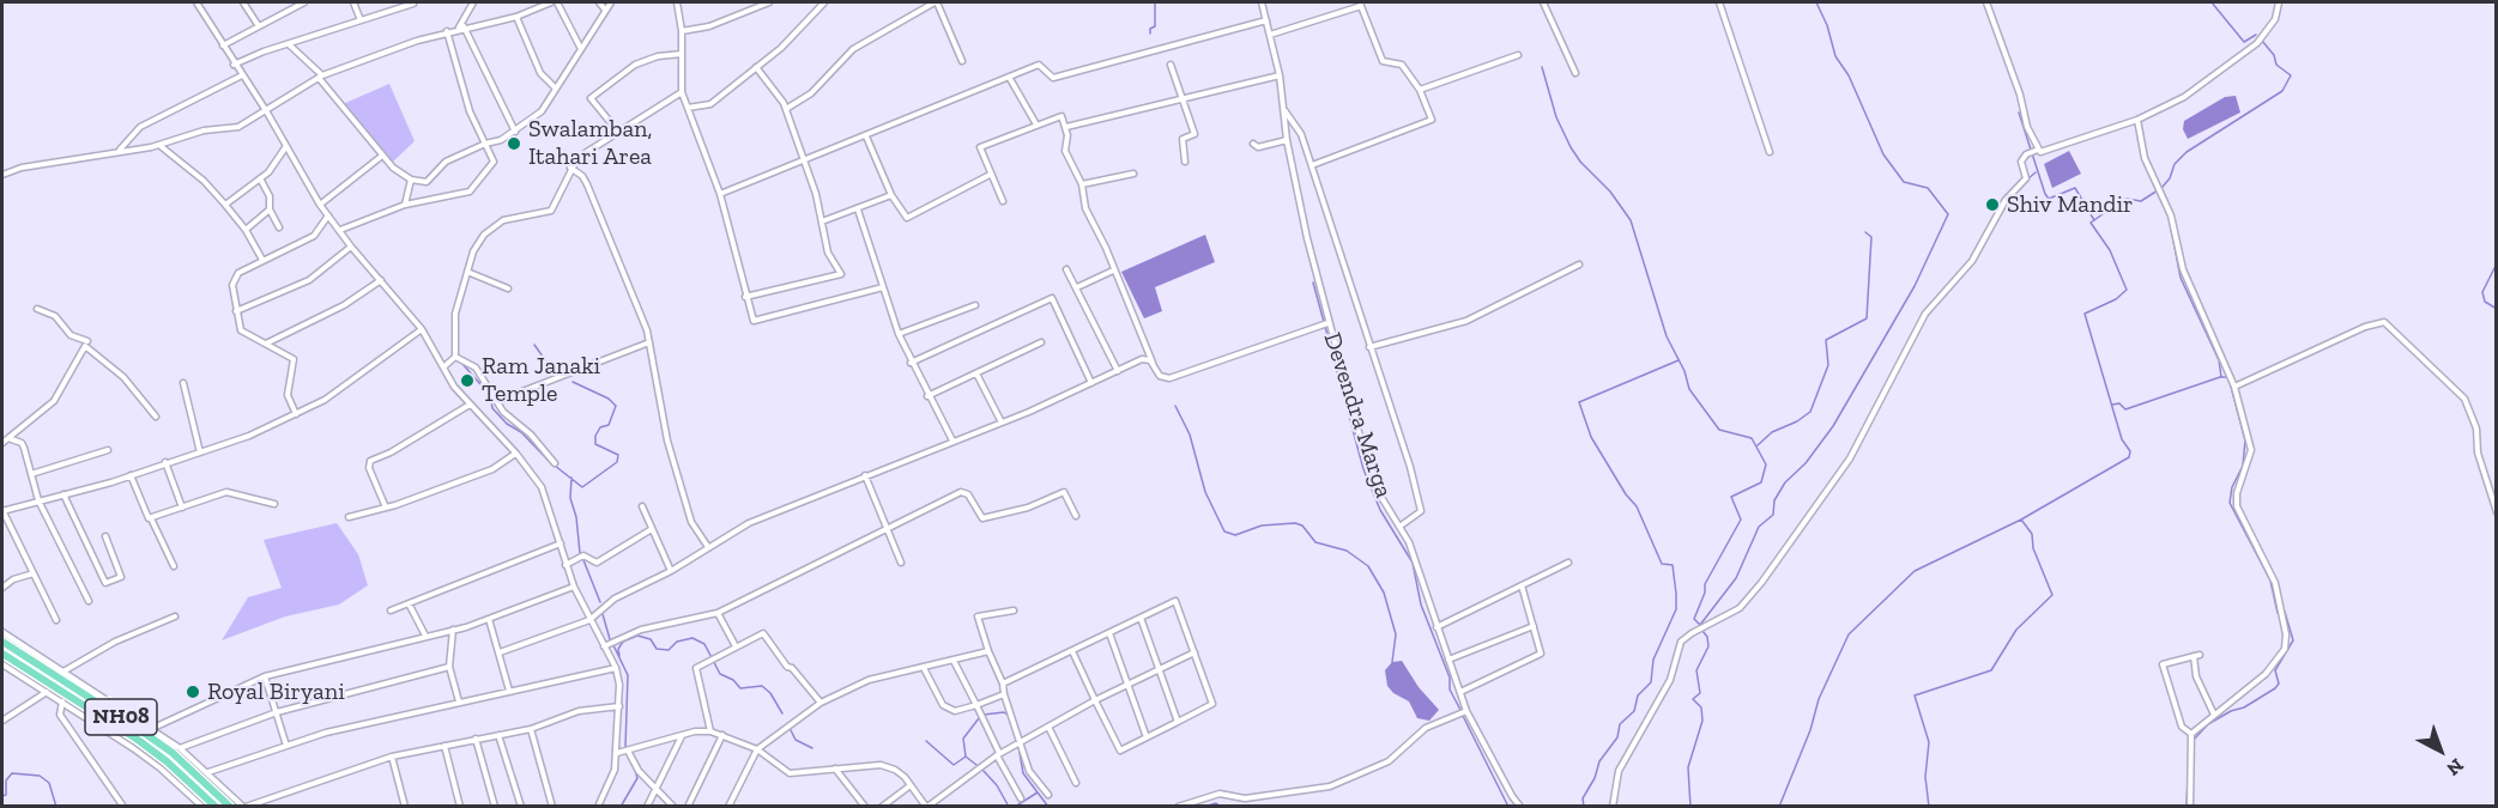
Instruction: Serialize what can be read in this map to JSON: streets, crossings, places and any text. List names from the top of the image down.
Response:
{
  "streets": {
    "main road": ["NH08"],
    "street": ["Devendra Marga"]
  },
  "places": [
    "Swalamban, Itahari Area",
    "Shiv Mandir",
    "Ram Janaki Temple",
    "Royal Biryani"
  ],
  "north": "bottom right"
}
